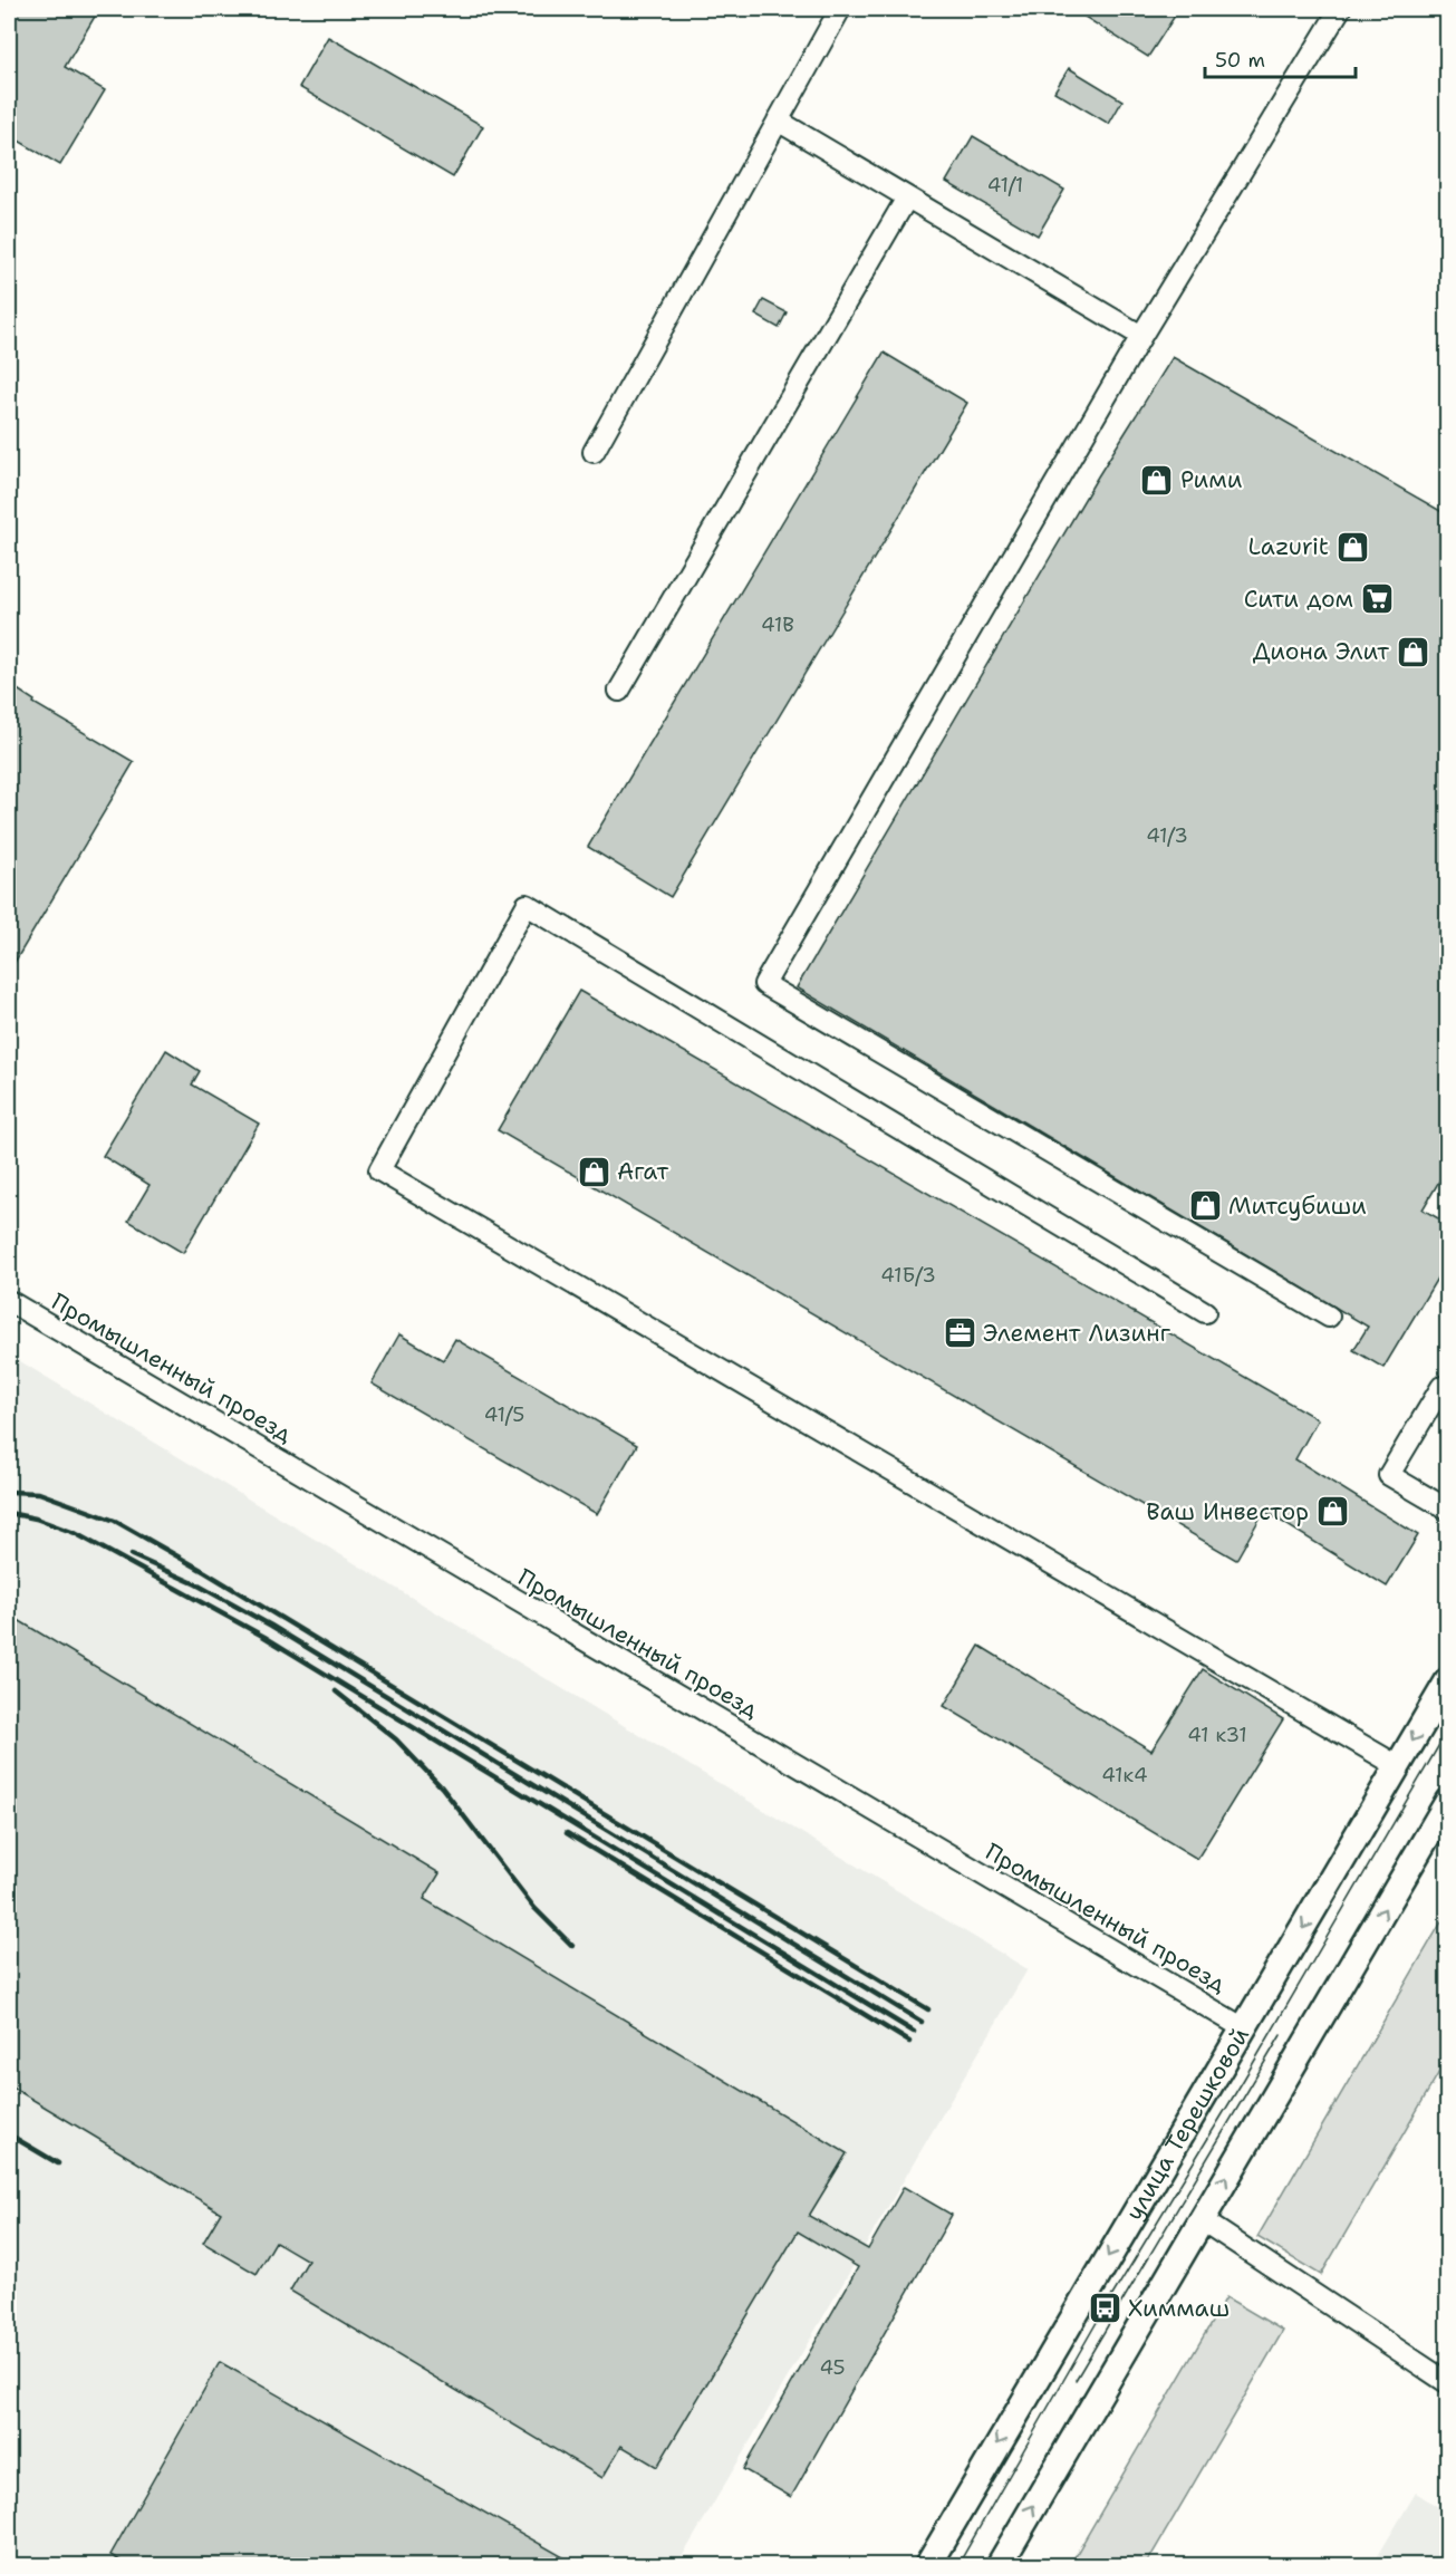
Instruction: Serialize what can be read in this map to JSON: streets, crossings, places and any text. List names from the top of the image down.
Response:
{
  "streets": {
    "main road": ["улица Терешковой"],
    "lane": ["Промышленный проезд"]
  },
  "crossings": [
    ["Промышленный проезд", "улица Терешковой"]
  ],
  "places": {
    "shop": [
      "Рими",
      "Lazurit",
      "Диона Элит",
      "Агат",
      "Митсубиши",
      "Ваш Инвестор"
    ],
    "supermarket": ["Сити дом"],
    "office": ["Элемент Лизинг"],
    "bus stop": ["Химмаш"]
  },
  "house_numbers": [
    "41/1",
    "41В",
    "41/3",
    "41Б/3",
    "41/5",
    "41 к31",
    "41к4",
    "45"
  ],
  "scale_bar": "50 m"
}
